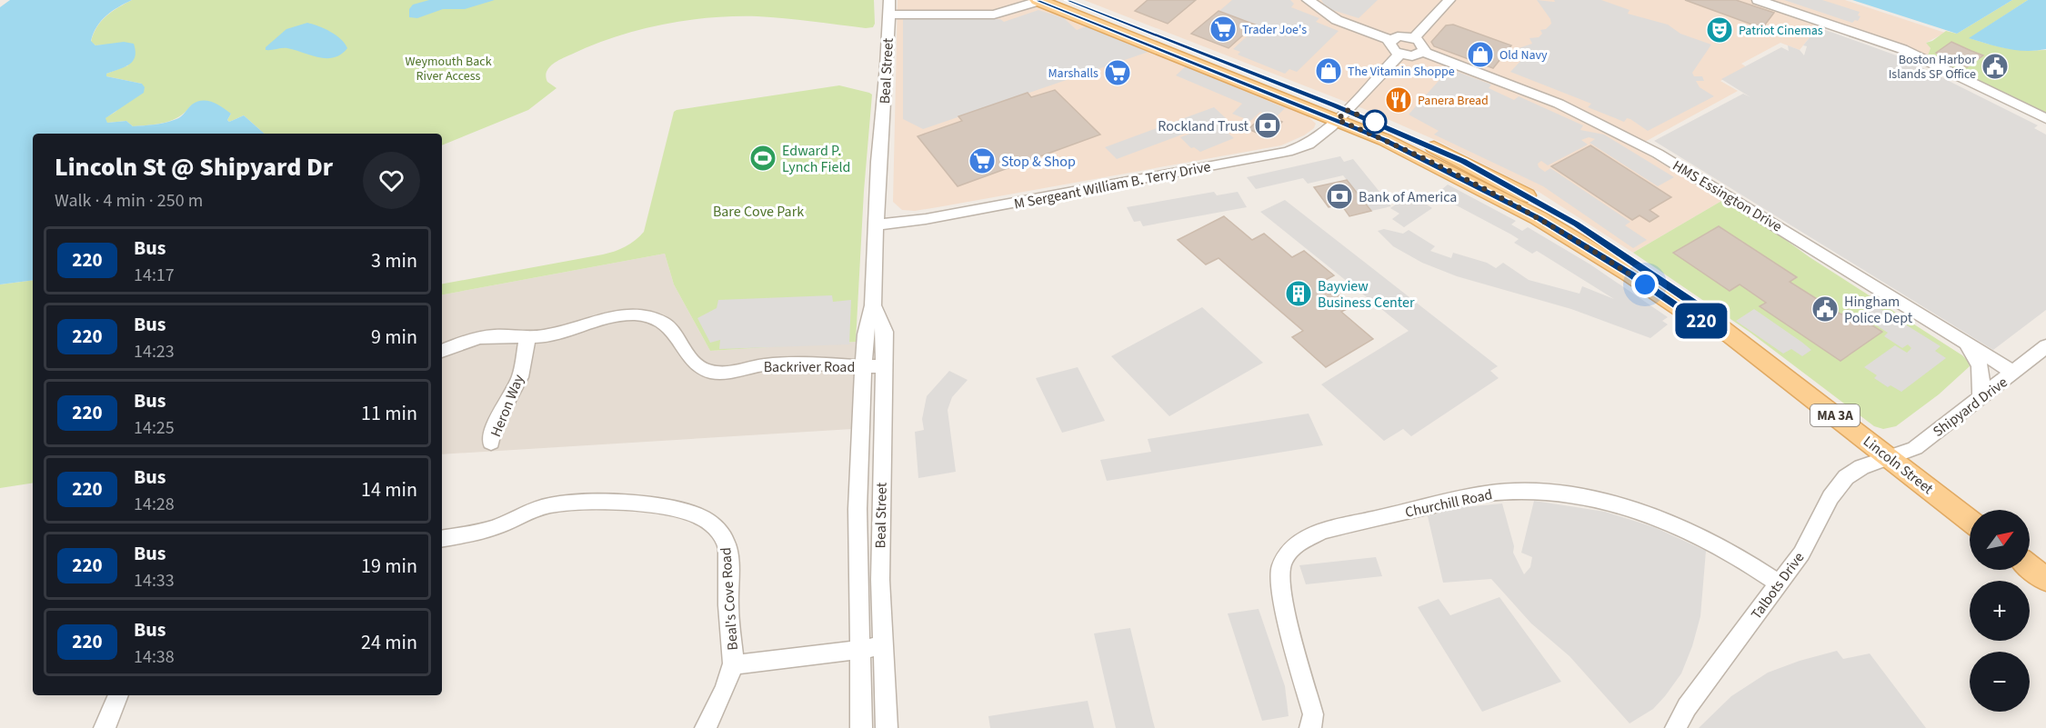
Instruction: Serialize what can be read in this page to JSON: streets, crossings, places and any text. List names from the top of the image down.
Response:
{
  "streets": {
    "main road": ["MA 3A", "Lincoln Street"],
    "street": [
      "Beal Street",
      "M Sergeant William B. Terry Drive",
      "HMS Essington Drive",
      "Backriver Road",
      "Heron Way",
      "Shipyard Drive",
      "Churchill Road",
      "Talbots Drive",
      "Beal's Cove Road"
    ]
  },
  "crossings": [
    ["Beal Street", "M Sergeant William B. Terry Drive"],
    ["Beal Street", "Backriver Road"],
    ["Beal Street", "Beal's Cove Road"],
    ["M Sergeant William B. Terry Drive", "Lincoln Street"],
    ["HMS Essington Drive", "Shipyard Drive"],
    ["Backriver Road", "Heron Way"],
    ["Shipyard Drive", "Lincoln Street"],
    ["Shipyard Drive", "Talbots Drive"],
    ["Lincoln Street", "Talbots Drive"],
    ["Churchill Road", "Talbots Drive"]
  ],
  "parks": ["Weymouth Back River Access", "Bare Cove Park"],
  "places": {
    "supermarket": ["Trader Joe's", "Marshalls", "Stop & Shop"],
    "theatre": ["Patriot Cinemas"],
    "shop": ["Old Navy", "The Vitamin Shoppe"],
    "public building": ["Boston Harbor Islands SP Office", "Hingham Police Dept"],
    "restaurant": ["Panera Bread"],
    "bank": ["Rockland Trust", "Bank of America"],
    "sports": ["Edward P. Lynch Field"],
    "building": ["Bayview Business Center"]
  },
  "lines": ["bus line 220"],
  "north": "top right",
  "page": {
    "on_map": "220",
    "heading": ["Lincoln St @ Shipyard Dr", "Walk · 4 min · 250 m"],
    "list": [
      {
        "mark": "220",
        "name": "Bus",
        "note": "14:17",
        "value": "3 min"
      },
      {
        "mark": "220",
        "name": "Bus",
        "note": "14:23",
        "value": "9 min"
      },
      {
        "mark": "220",
        "name": "Bus",
        "note": "14:25",
        "value": "11 min"
      },
      {
        "mark": "220",
        "name": "Bus",
        "note": "14:28",
        "value": "14 min"
      },
      {
        "mark": "220",
        "name": "Bus",
        "note": "14:33",
        "value": "19 min"
      },
      {
        "mark": "220",
        "name": "Bus",
        "note": "14:38",
        "value": "24 min"
      }
    ],
    "map_buttons": ["+", "−"]
  }
}
